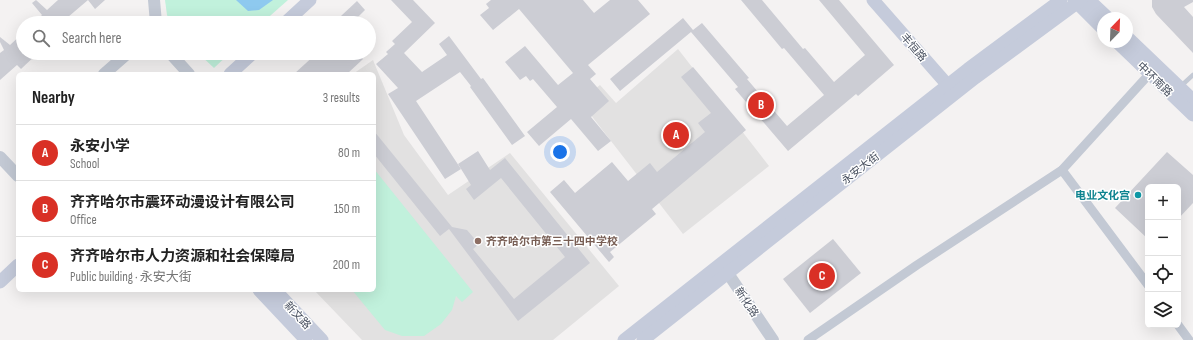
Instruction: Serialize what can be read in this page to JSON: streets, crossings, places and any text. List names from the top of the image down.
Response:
{
  "streets": {
    "main road": [
      "丰恒路",
      "中环南路",
      "永安大街",
      "新文路"
    ],
    "street": ["新化路"]
  },
  "crossings": [
    ["丰恒路", "永安大街"],
    ["永安大街", "新化路"]
  ],
  "places": ["电业文化宫", "齐齐哈尔市第三十四中学校"],
  "north": "top right",
  "page": {
    "search": "Search here",
    "heading": ["Nearby", "3 results"],
    "pins": ["B", "A", "C"],
    "list": [
      {
        "mark": "A",
        "name": "永安小学",
        "note": "School",
        "value": "80 m"
      },
      {
        "mark": "B",
        "name": "齐齐哈尔市震环动漫设计有限公司",
        "note": "Office",
        "value": "150 m"
      },
      {
        "mark": "C",
        "name": "齐齐哈尔市人力资源和社会保障局",
        "note": "Public building · 永安大街",
        "value": "200 m"
      }
    ],
    "map_buttons": ["+", "−"]
  }
}
